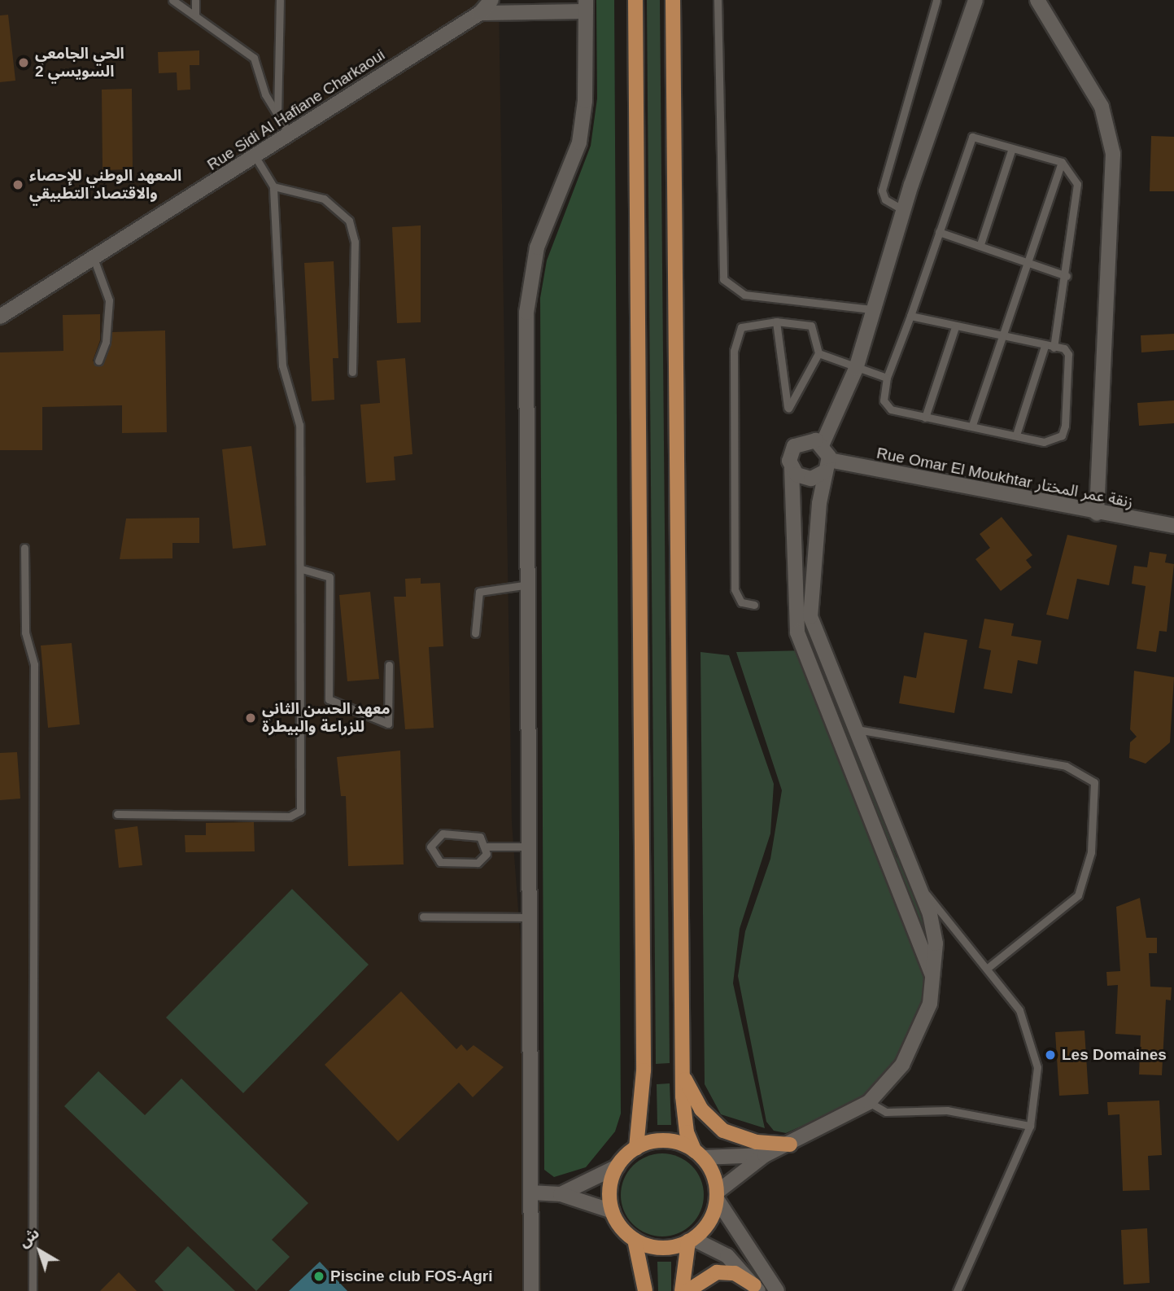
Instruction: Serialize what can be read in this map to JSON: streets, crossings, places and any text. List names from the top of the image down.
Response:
{
  "streets": {
    "street": ["Rue Sidi Al Hafiane Charkaoui", "Rue Omar El Moukhtar زنقة عمر المختار"]
  },
  "places": [
    "الحي الجامعي السويسي 2",
    "المعهد الوطني للإحصاء والاقتصاد التطبيقي",
    "معهد الحسن الثاني للزراعة والبيطرة",
    "Les Domaines",
    "Piscine club FOS-Agri"
  ],
  "north": "top left"
}
